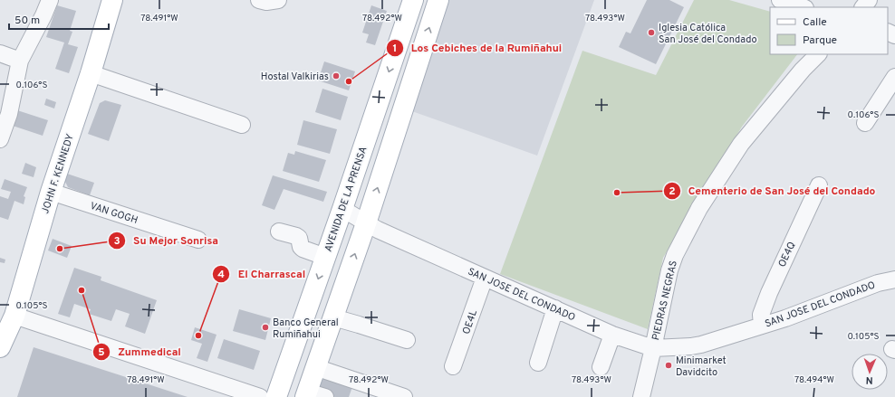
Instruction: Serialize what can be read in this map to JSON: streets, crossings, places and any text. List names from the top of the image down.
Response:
{
  "streets": {
    "main road": ["JOHN F. KENNEDY", "AVENIDA DE LA PRENSA"],
    "street": [
      "VAN GOGH",
      "OE4Q",
      "SAN JOSE DEL CONDADO",
      "PIEDRAS NEGRAS",
      "OE4L"
    ]
  },
  "crossings": [
    ["JOHN F. KENNEDY", "VAN GOGH"],
    ["AVENIDA DE LA PRENSA", "SAN JOSE DEL CONDADO"],
    ["OE4Q", "SAN JOSE DEL CONDADO"],
    ["SAN JOSE DEL CONDADO", "PIEDRAS NEGRAS"],
    ["SAN JOSE DEL CONDADO", "OE4L"]
  ],
  "places": [
    "Iglesia Católica San José del Condado",
    "Hostal Valkirias",
    "Los Cebiches de la Rumiñahui",
    "Cementerio de San José del Condado",
    "Su Mejor Sonrisa",
    "Zummedical",
    "Banco General Rumiñahui",
    "El Charrascal",
    "Minimarket Davidcito"
  ],
  "legend": ["Calle", "Parque"],
  "scale_bar": "50 m",
  "north": "bottom",
  "coordinates": [
    "78.491°W",
    "78.492°W",
    "78.493°W",
    "0.106°S",
    "0.105°S",
    "78.494°W"
  ]
}
